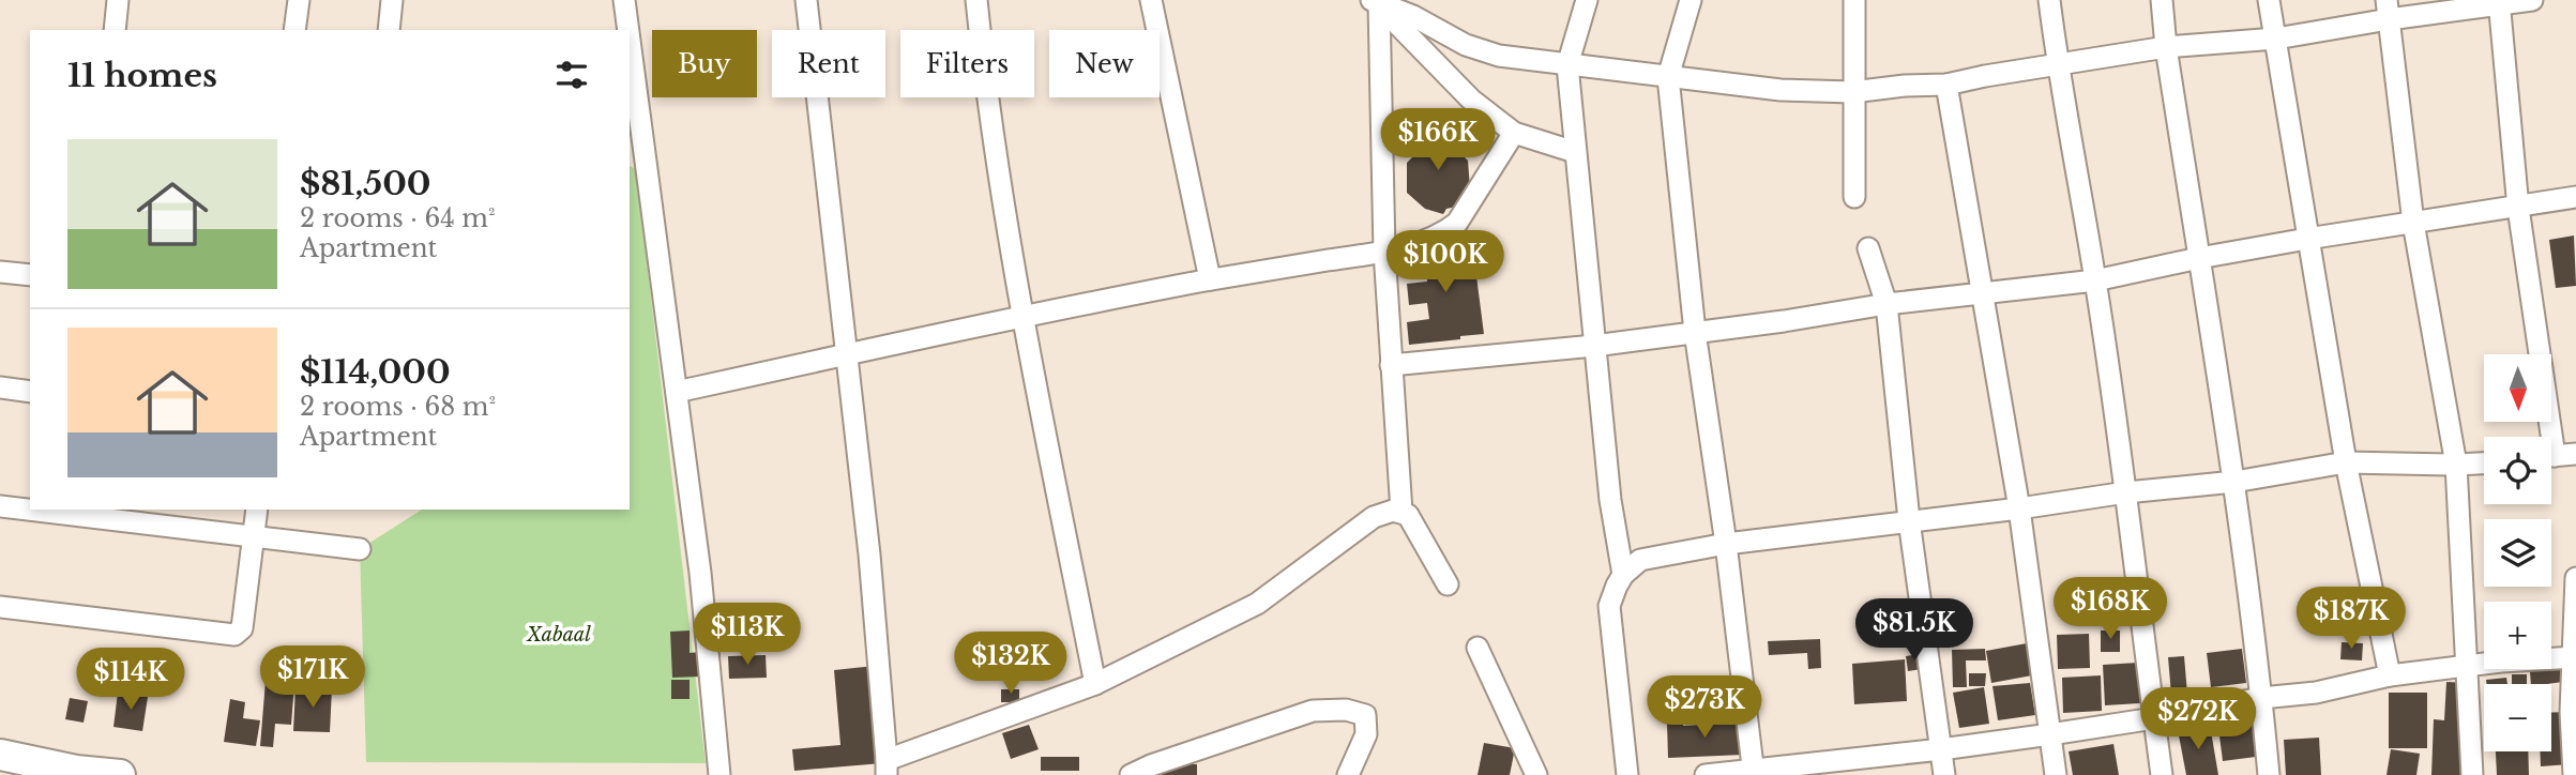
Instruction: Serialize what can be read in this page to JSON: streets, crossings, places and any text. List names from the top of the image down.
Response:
{
  "parks": ["Xabaal"],
  "north": "bottom",
  "page": {
    "chip": [
      "Buy",
      "Rent",
      "Filters",
      "New"
    ],
    "heading": "11 homes",
    "price": [
      "$166K",
      "$100K",
      "$168K",
      "$187K",
      "$81.5K",
      "$113K",
      "$132K",
      "$171K",
      "$114K",
      "$273K",
      "$272K"
    ],
    "list": [
      {
        "name": "$81,500",
        "note": "2 rooms · 64 m² · Apartment"
      },
      {
        "name": "$114,000",
        "note": "2 rooms · 68 m² · Apartment"
      }
    ],
    "map_buttons": ["+", "−"]
  }
}
